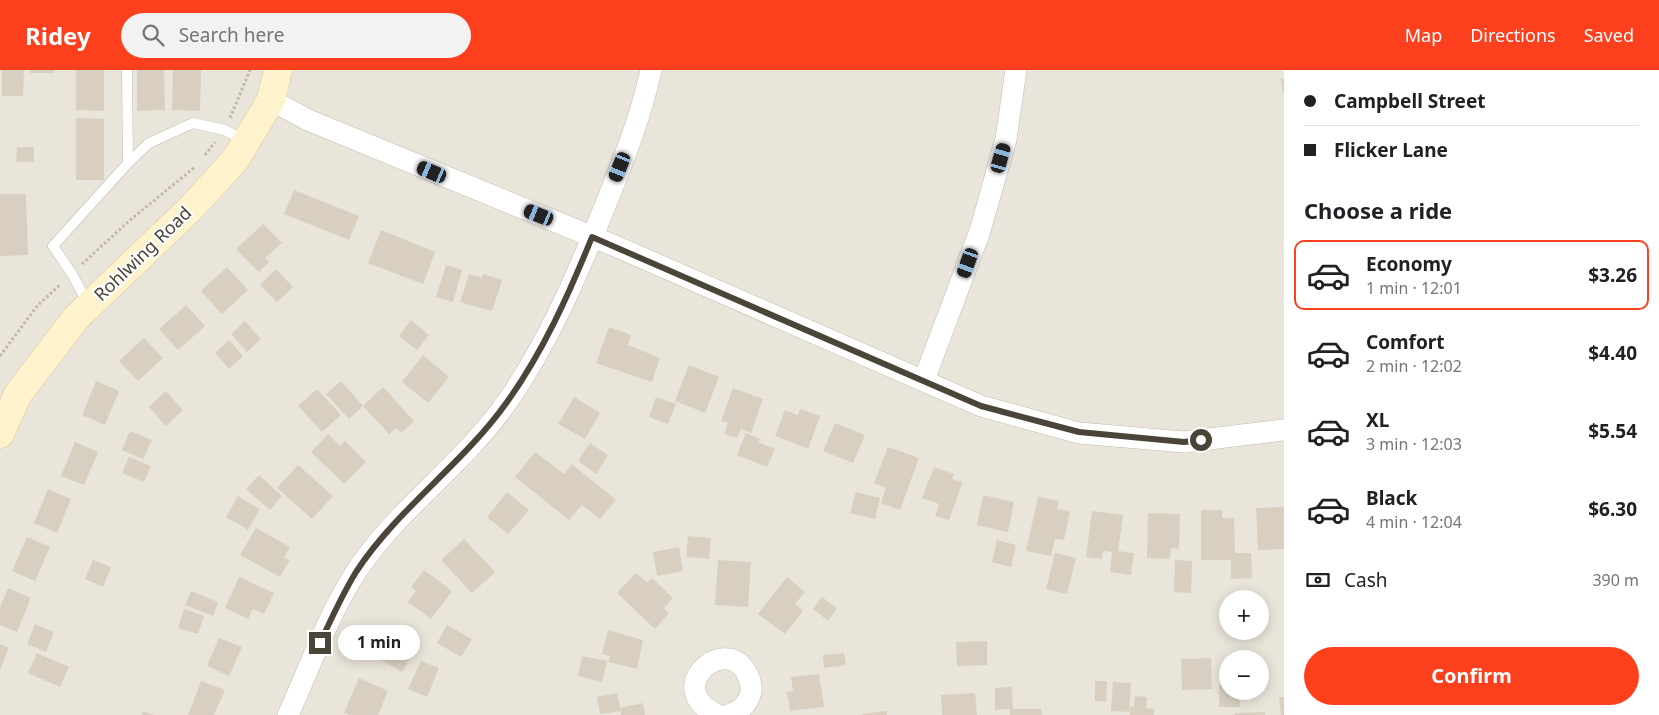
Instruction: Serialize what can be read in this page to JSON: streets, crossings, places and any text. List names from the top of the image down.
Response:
{
  "streets": {
    "street": ["Rohlwing Road"]
  },
  "page": {
    "header": "Ridey",
    "search": "Search here",
    "nav": ["Map", "Directions", "Saved"],
    "banner": ["Campbell Street", "Flicker Lane"],
    "heading": "Choose a ride",
    "list": [
      {
        "name": "Economy",
        "note": "1 min · 12:01",
        "value": "$3.26"
      },
      {
        "name": "Comfort",
        "note": "2 min · 12:02",
        "value": "$4.40"
      },
      {
        "name": "XL",
        "note": "3 min · 12:03",
        "value": "$5.54"
      },
      {
        "name": "Black",
        "note": "4 min · 12:04",
        "value": "$6.30"
      }
    ],
    "pay": ["Cash", "390 m"],
    "map_buttons": ["+", "−"],
    "bubble": "1 min",
    "buttons": "Confirm"
  }
}
